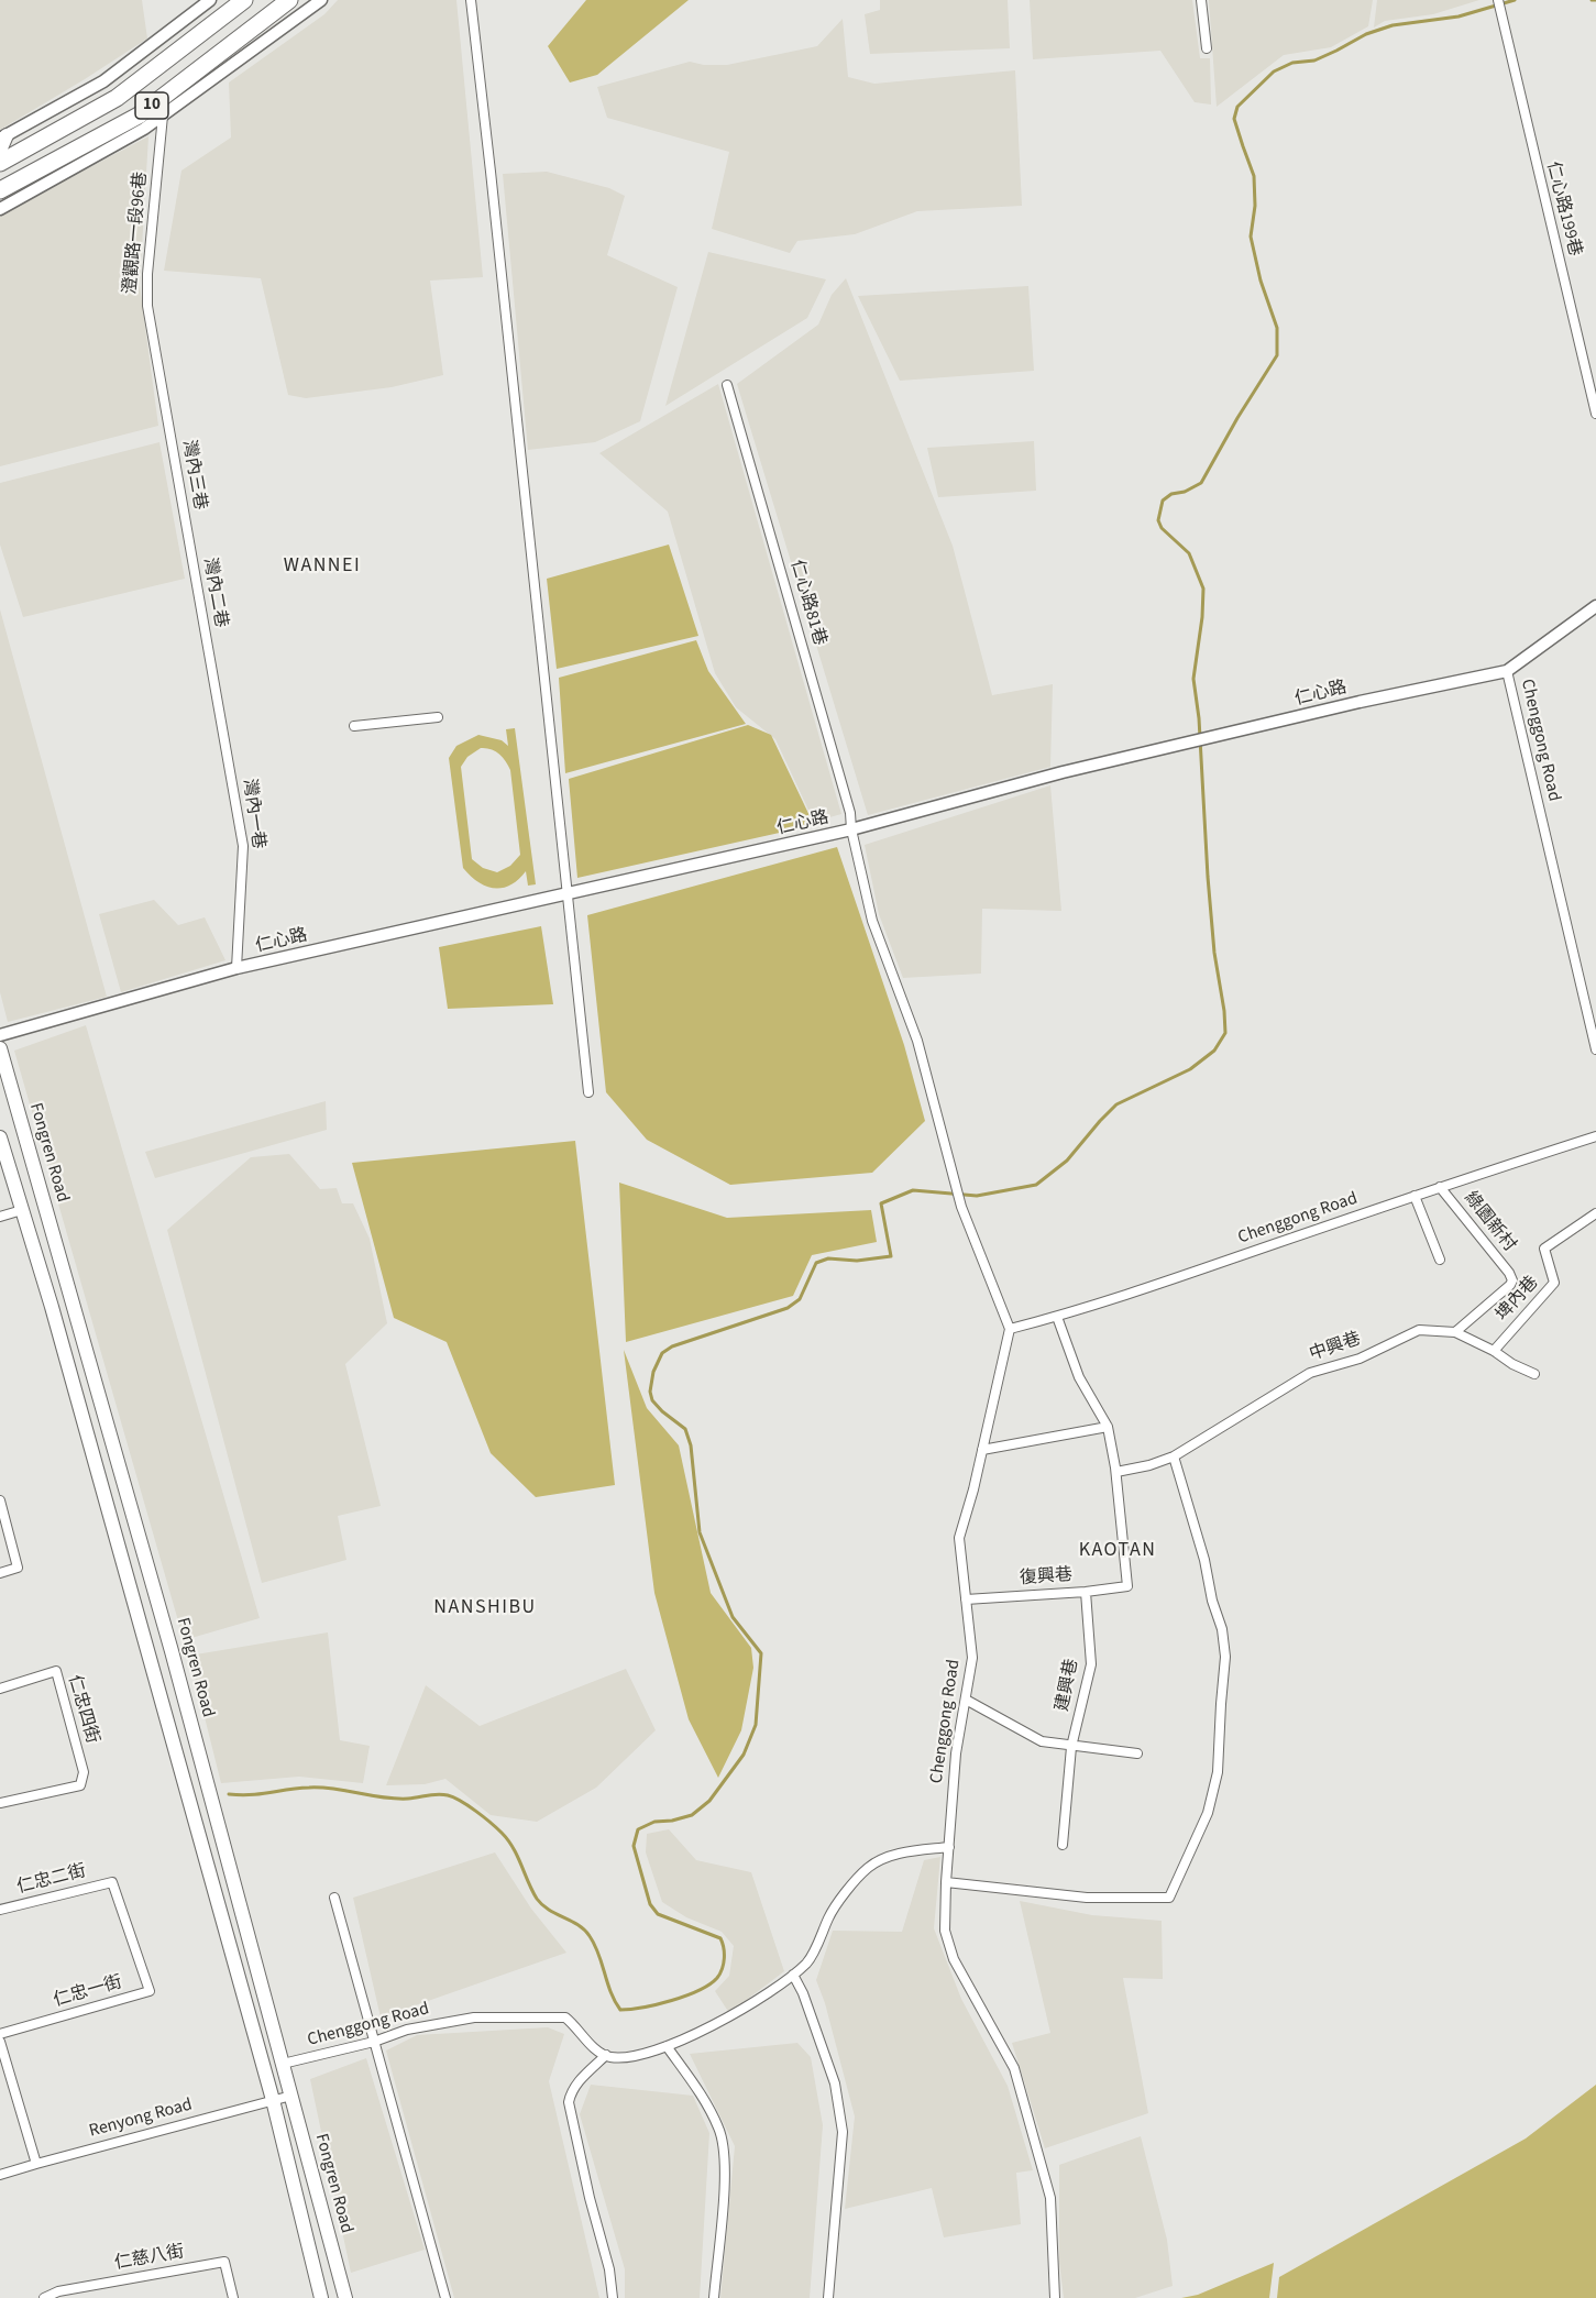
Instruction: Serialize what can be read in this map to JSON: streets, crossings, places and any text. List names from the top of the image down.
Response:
{
  "streets": {
    "highway": ["10"],
    "main road": ["Fongren Road"],
    "street": [
      "仁心路199巷",
      "澄觀路一段96巷",
      "灣內三巷",
      "灣內二巷",
      "仁心路81巷",
      "仁心路",
      "Chenggong Road",
      "灣內一巷",
      "綠園新村",
      "埤內巷",
      "中興巷",
      "復興巷",
      "建興巷",
      "仁忠四街",
      "仁忠二街",
      "仁忠一街",
      "Renyong Road",
      "仁慈八街"
    ]
  },
  "crossings": [
    ["澄觀路一段96巷", "灣內三巷"],
    ["灣內三巷", "灣內二巷"],
    ["灣內二巷", "灣內一巷"],
    ["仁心路81巷", "仁心路"],
    ["仁心路", "Chenggong Road"],
    ["仁心路", "灣內一巷"],
    ["Chenggong Road", "Fongren Road"],
    ["Chenggong Road", "綠園新村"],
    ["Chenggong Road", "復興巷"],
    ["Fongren Road", "Renyong Road"],
    ["綠園新村", "中興巷"],
    ["埤內巷", "中興巷"],
    ["中興巷", "復興巷"],
    ["復興巷", "建興巷"],
    ["仁忠二街", "仁忠一街"]
  ],
  "districts": ["WANNEI", "KAOTAN", "NANSHIBU"]
}
